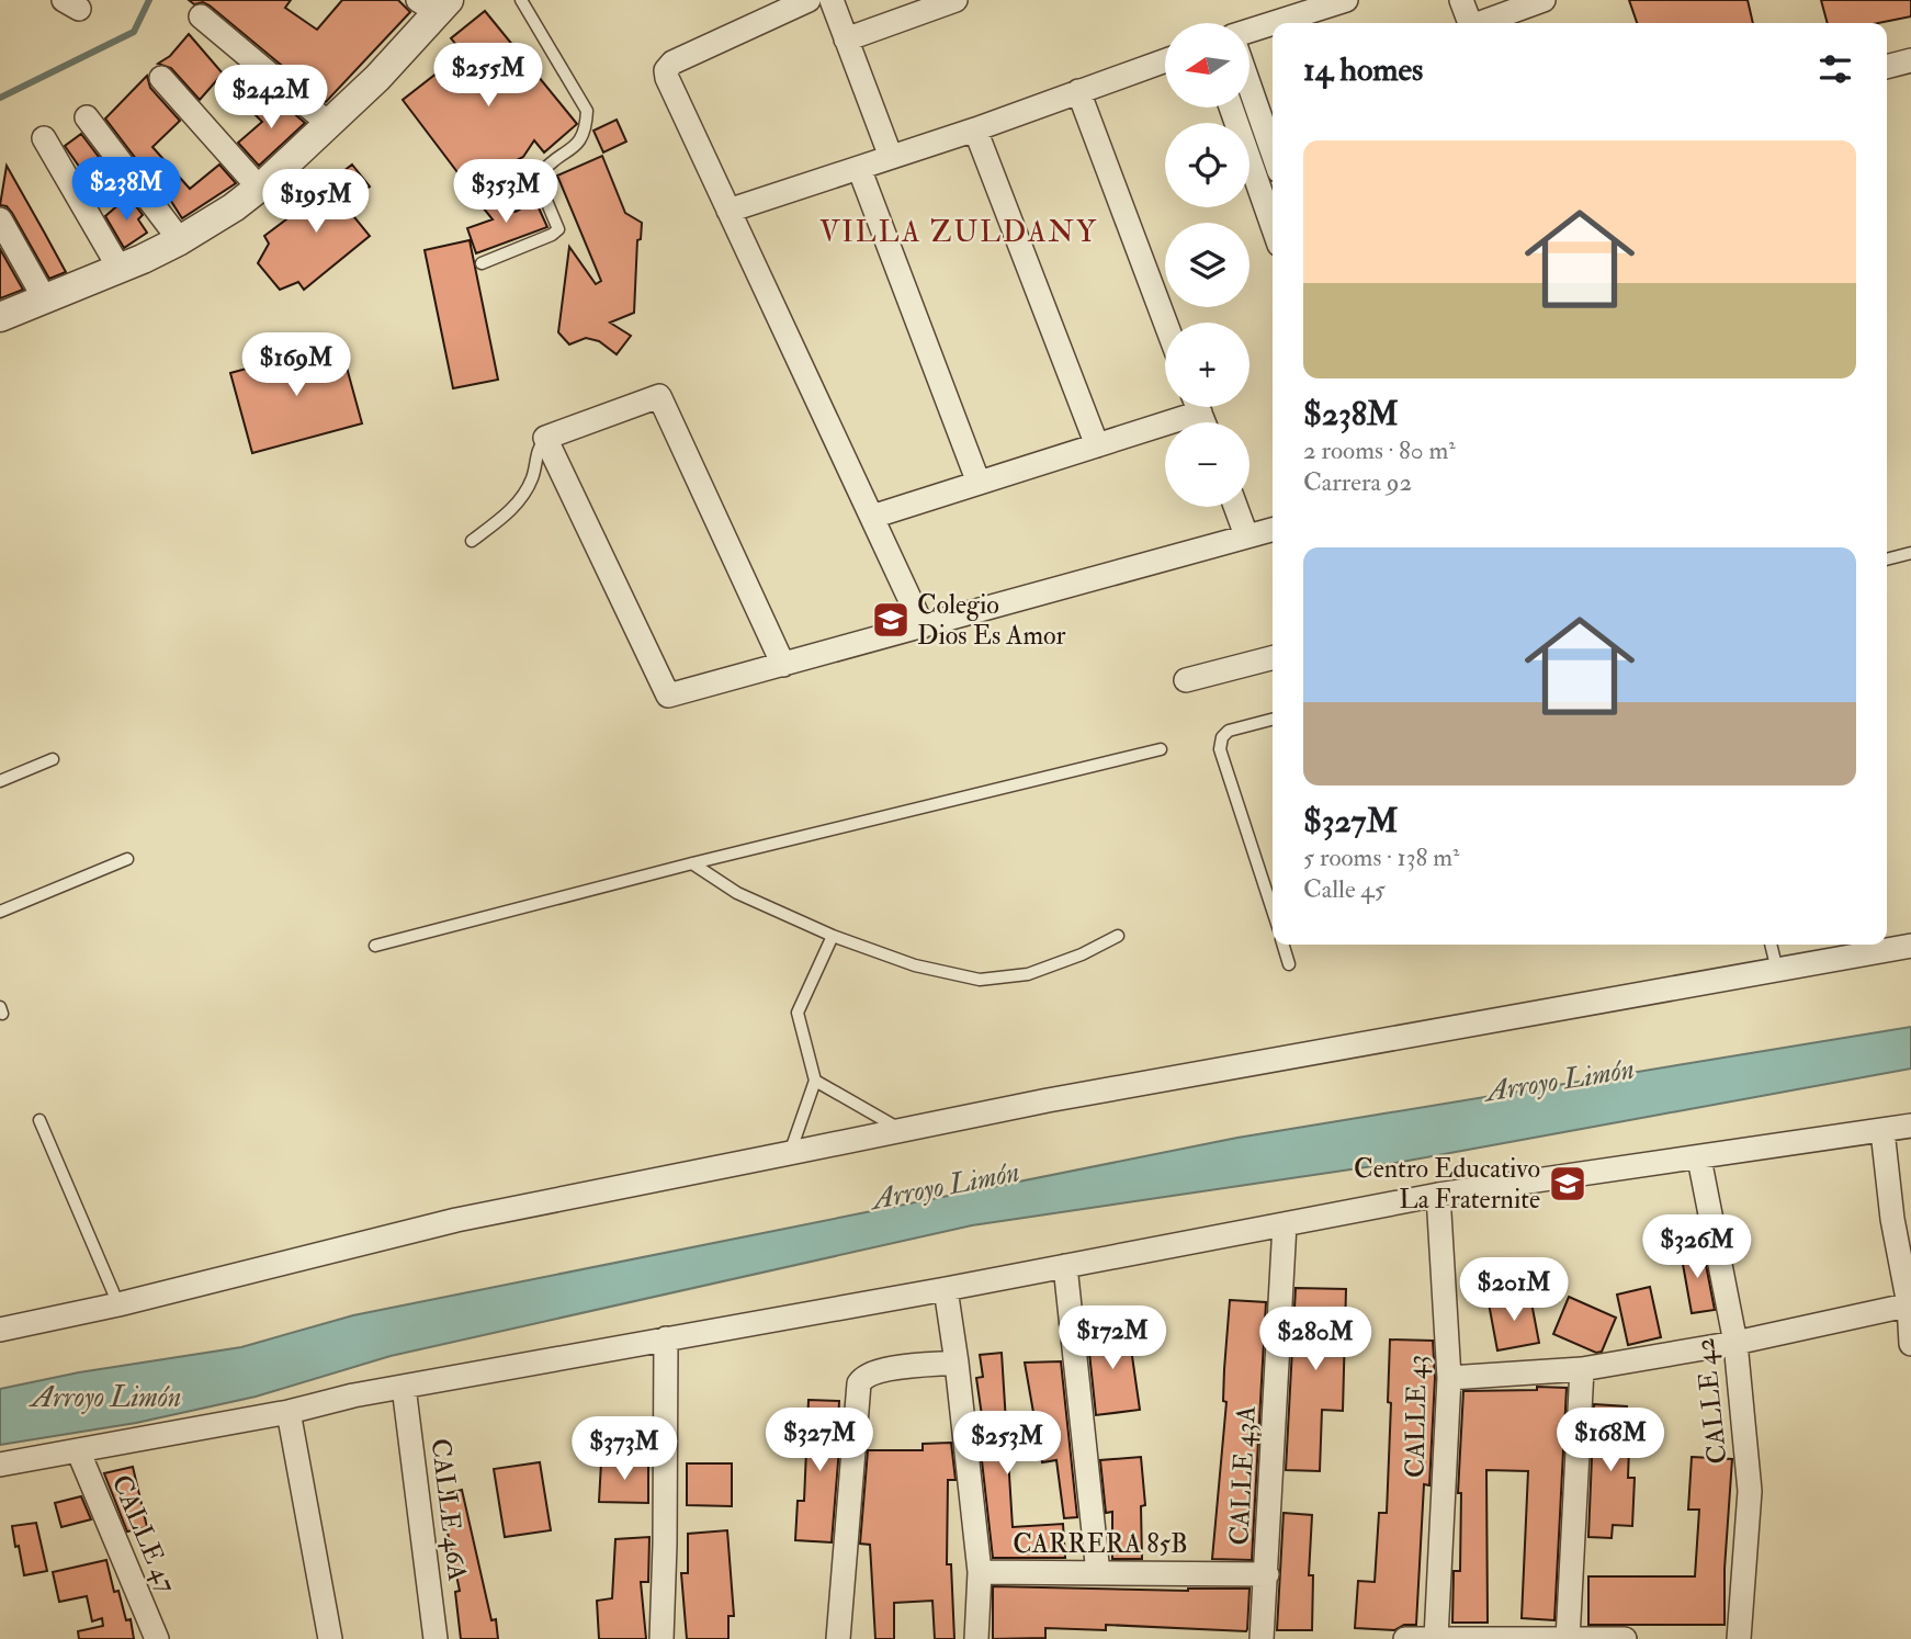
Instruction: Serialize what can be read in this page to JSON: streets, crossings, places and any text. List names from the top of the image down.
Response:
{
  "streets": {
    "street": [
      "CALLE 42",
      "CALLE 43",
      "CALLE 43A",
      "CALLE 46A",
      "CALLE 47",
      "CARRERA 85B"
    ]
  },
  "crossings": [
    ["CALLE 43A", "CARRERA 85B"]
  ],
  "districts": ["VILLA ZULDANY"],
  "water": ["Arroyo Limón"],
  "places": {
    "school or university": ["Colegio Dios Es Amor", "Centro Educativo La Fraternite"]
  },
  "north": "left",
  "page": {
    "map_buttons": ["+", "−"],
    "heading": "14 homes",
    "price": [
      "$255M",
      "$242M",
      "$238M",
      "$353M",
      "$195M",
      "$169M",
      "$326M",
      "$201M",
      "$172M",
      "$280M",
      "$327M",
      "$168M",
      "$253M",
      "$373M"
    ],
    "list": [
      {
        "name": "$238M",
        "note": "2 rooms · 80 m² · Carrera 92"
      },
      {
        "name": "$327M",
        "note": "5 rooms · 138 m² · Calle 45"
      }
    ]
  }
}
